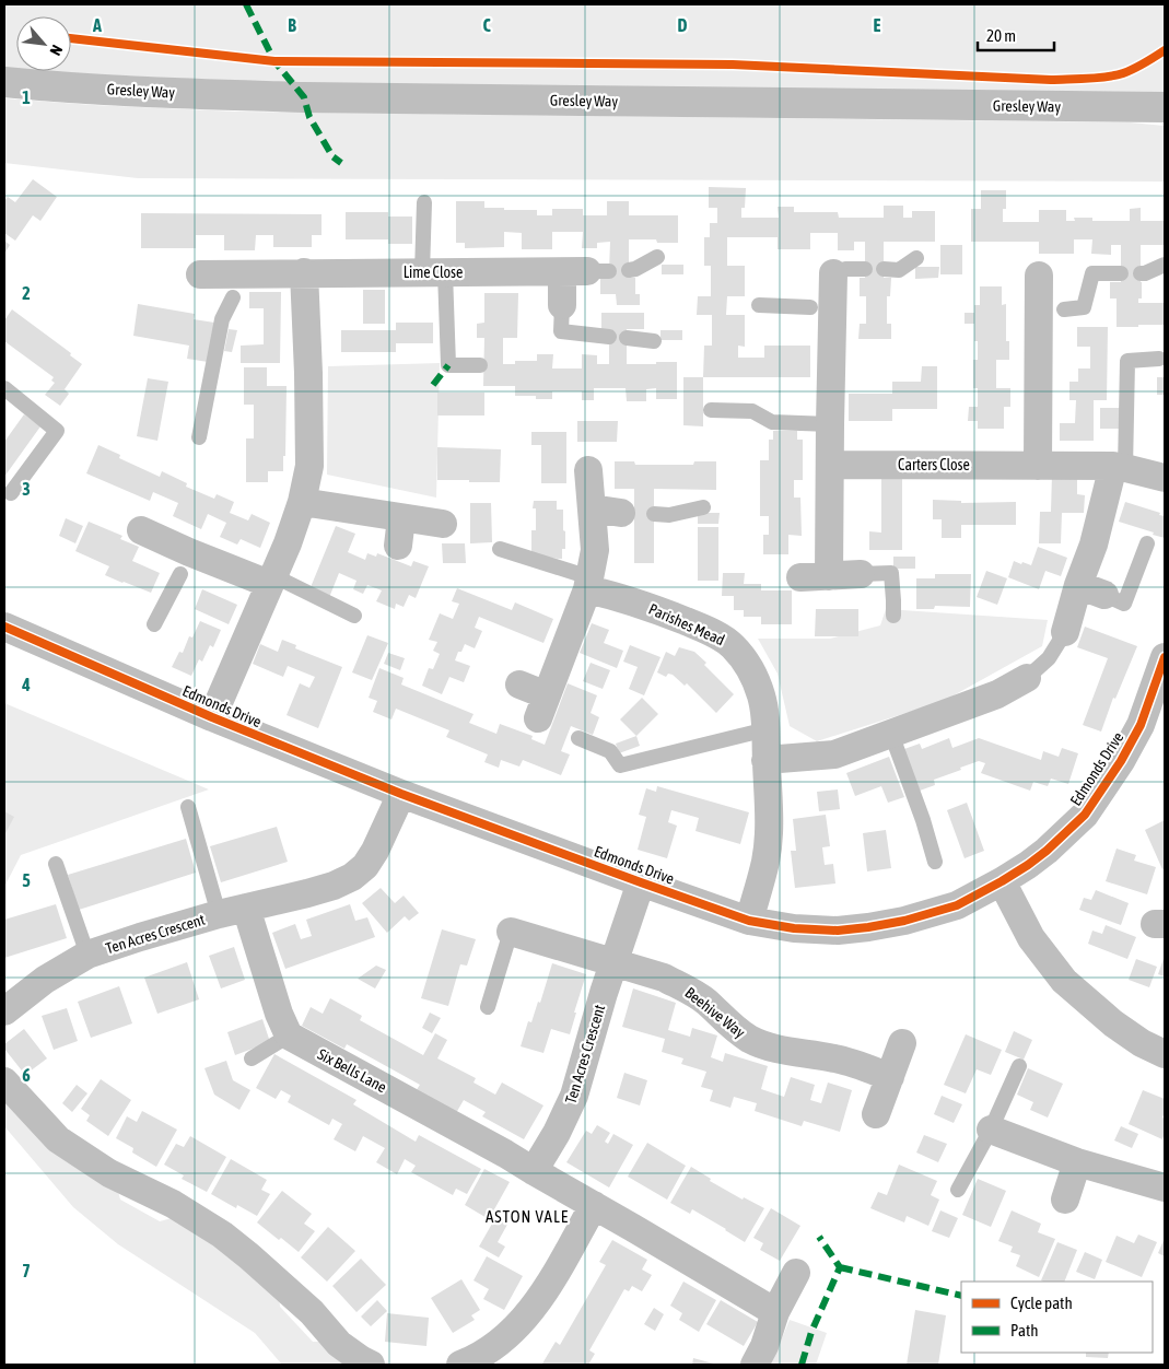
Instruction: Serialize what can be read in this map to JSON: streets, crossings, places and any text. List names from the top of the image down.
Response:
{
  "streets": {
    "street": [
      "Gresley Way",
      "Lime Close",
      "Carters Close",
      "Parishes Mead",
      "Edmonds Drive",
      "Ten Acres Crescent",
      "Beehive Way",
      "Six Bells Lane"
    ]
  },
  "crossings": [
    ["Parishes Mead", "Edmonds Drive"],
    ["Edmonds Drive", "Ten Acres Crescent"],
    ["Ten Acres Crescent", "Beehive Way"],
    ["Ten Acres Crescent", "Six Bells Lane"]
  ],
  "districts": ["ASTON VALE"],
  "legend": ["Cycle path", "Path"],
  "scale_bar": "20 m",
  "north": "bottom right",
  "grid": {
    "columns": [
      "A",
      "B",
      "C",
      "D",
      "E"
    ],
    "rows": [
      "1",
      "2",
      "3",
      "4",
      "5",
      "6",
      "7"
    ]
  }
}
